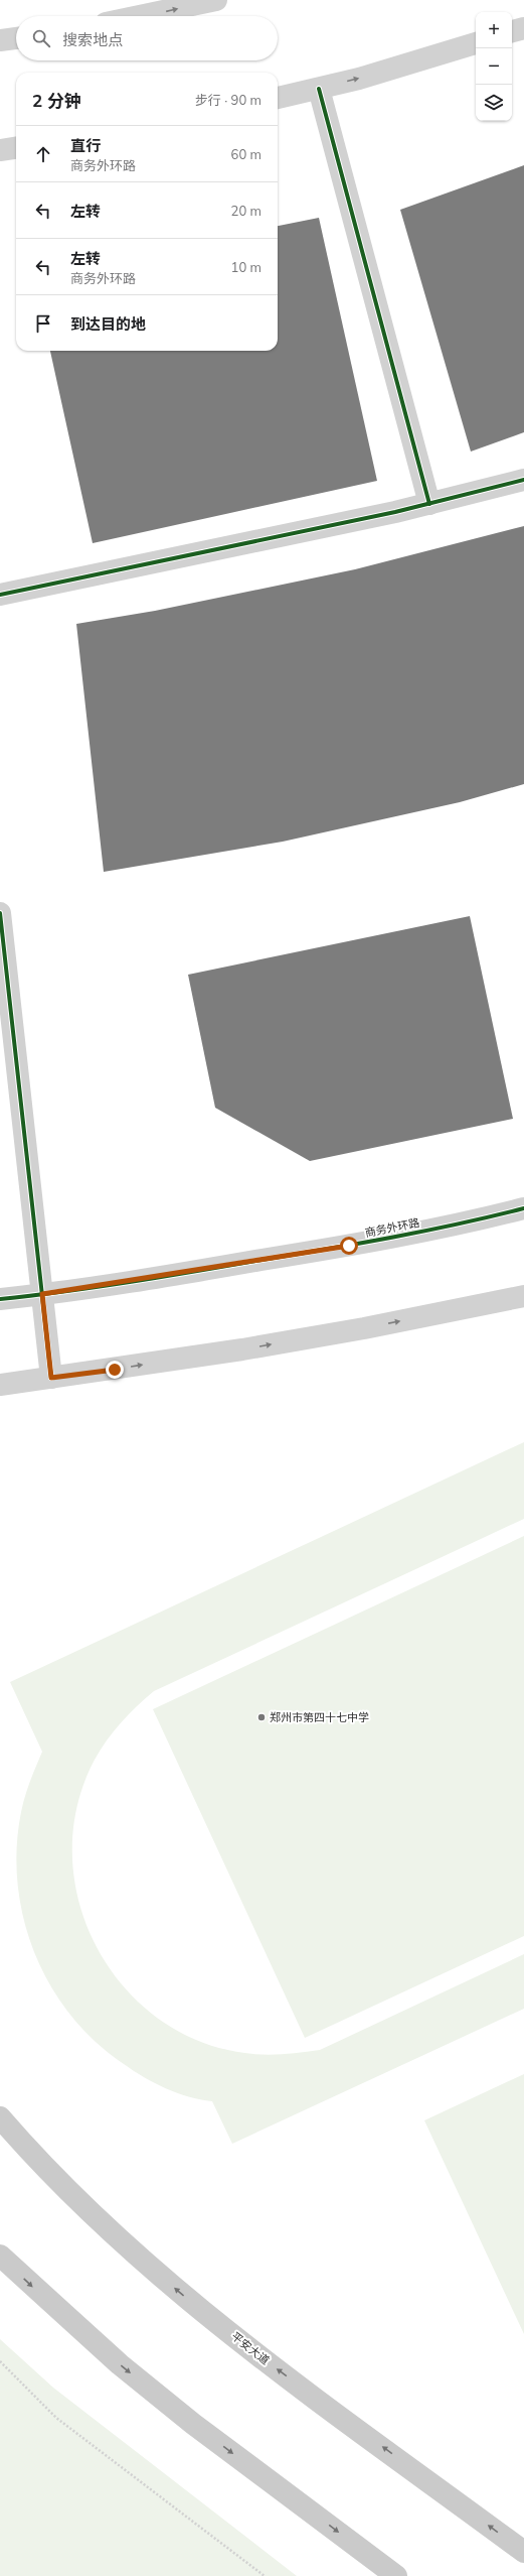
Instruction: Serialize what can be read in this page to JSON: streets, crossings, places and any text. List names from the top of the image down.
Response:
{
  "streets": {
    "main road": ["平安大道"],
    "street": ["商务外环路"]
  },
  "places": ["郑州市第四十七中学"],
  "page": {
    "map_buttons": ["+", "−"],
    "search": "搜索地点",
    "heading": ["2 分钟", "步行 · 90 m"],
    "list": [
      ["直行", "商务外环路", "60 m"],
      ["左转", "20 m"],
      ["左转", "商务外环路", "10 m"],
      "到达目的地"
    ]
  }
}
